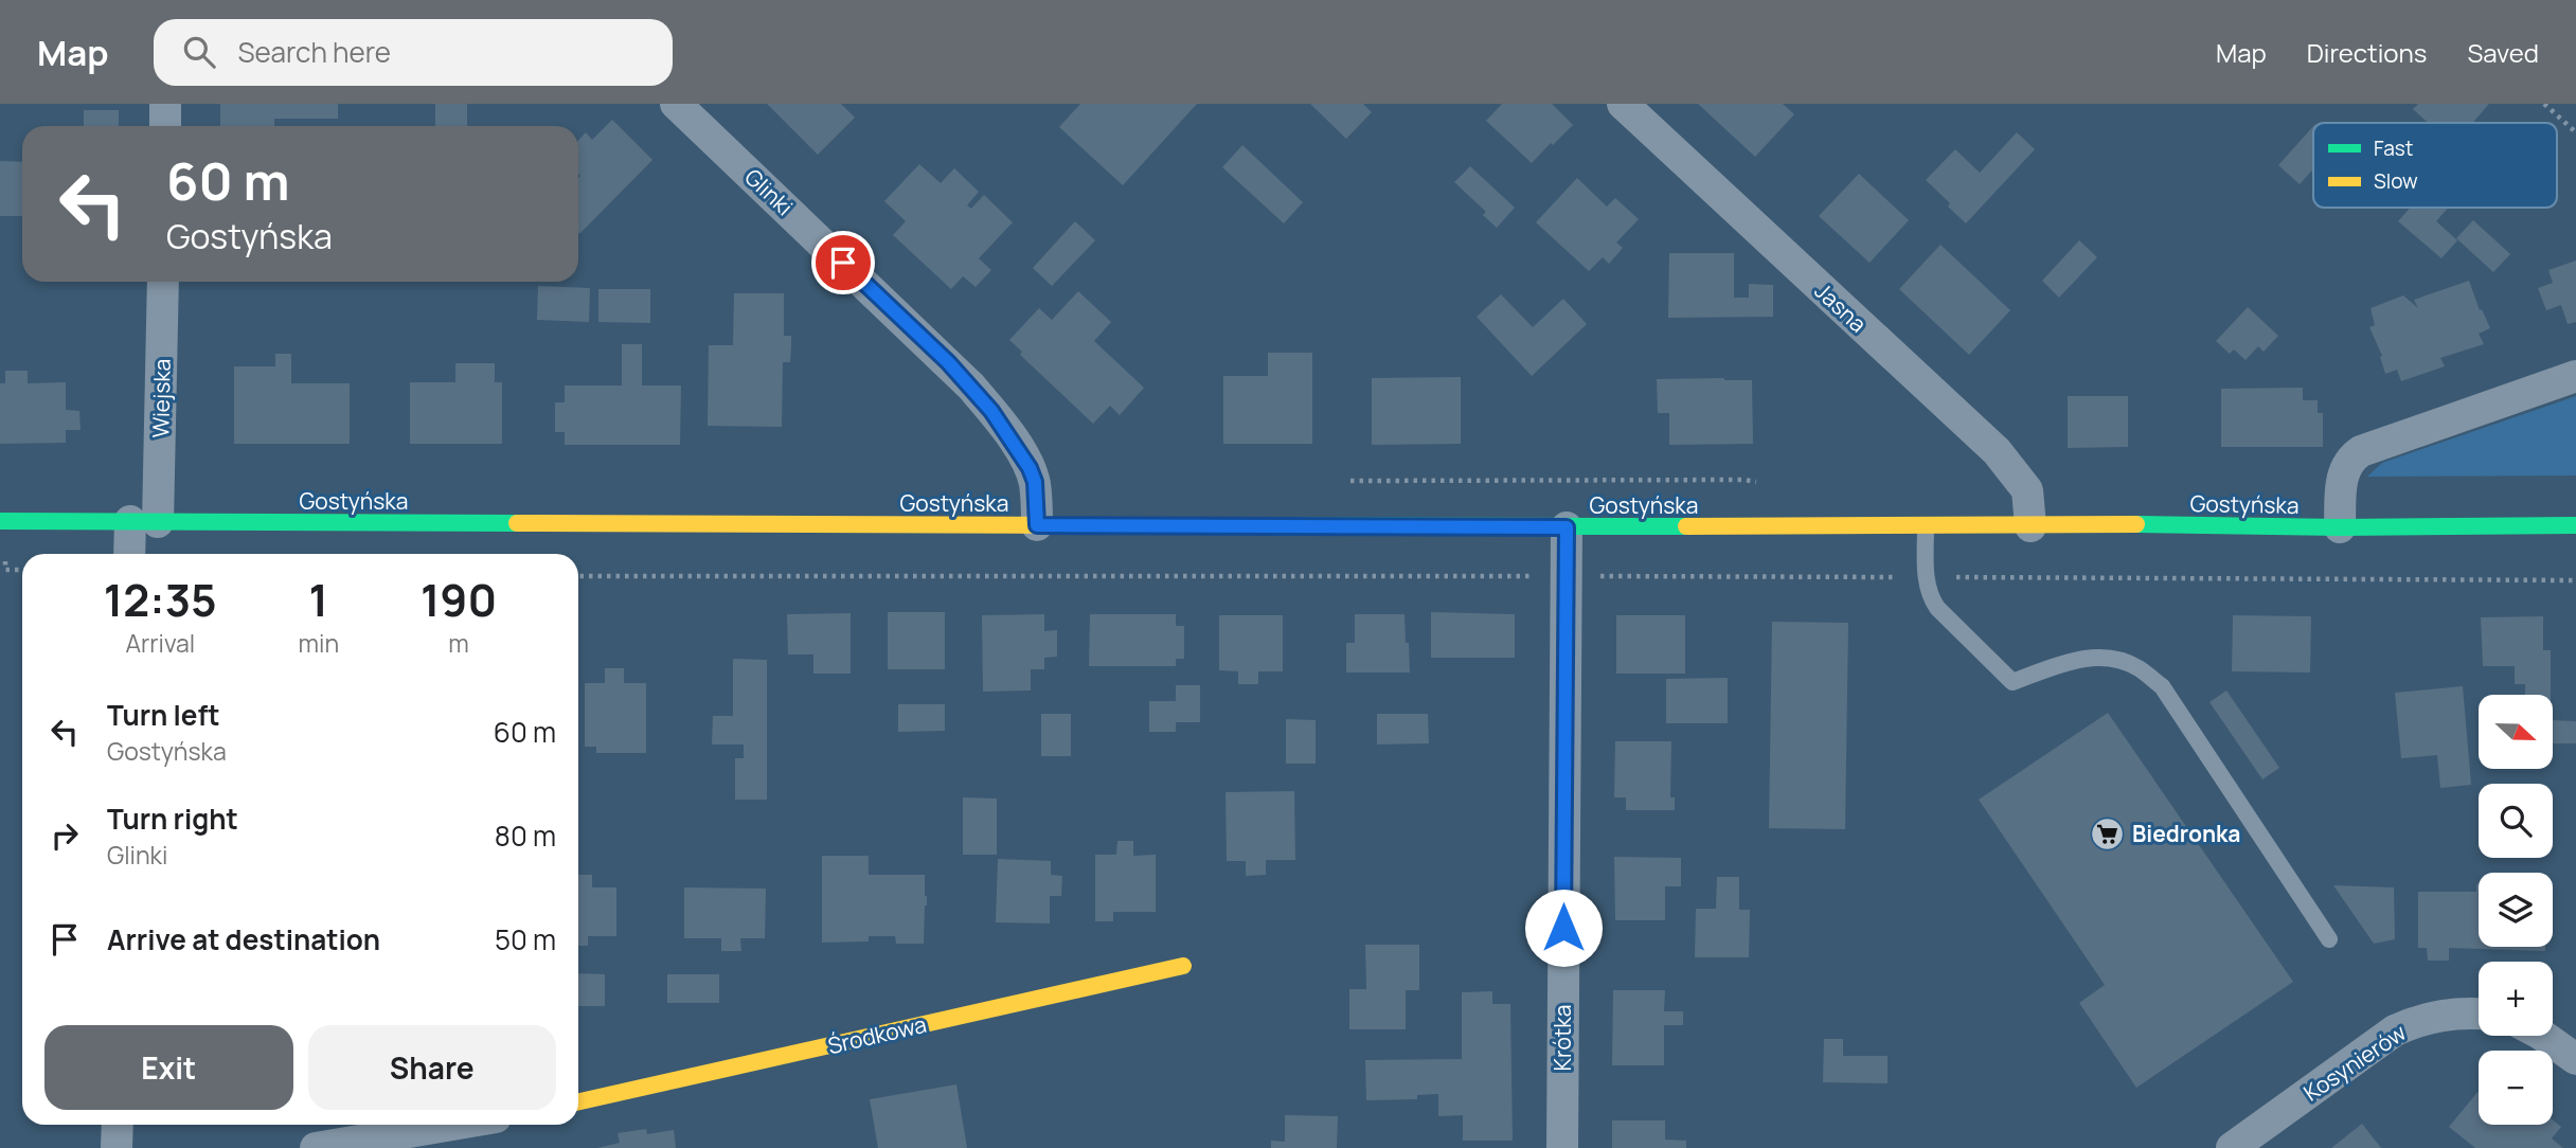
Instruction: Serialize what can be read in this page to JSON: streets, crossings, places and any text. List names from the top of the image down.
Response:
{
  "streets": {
    "street": [
      "Glinki",
      "Jasna",
      "Wiejska",
      "Gostyńska",
      "Środkowa",
      "Krótka",
      "Kosynierów"
    ]
  },
  "crossings": [
    ["Glinki", "Gostyńska"],
    ["Jasna", "Gostyńska"],
    ["Wiejska", "Gostyńska"],
    ["Gostyńska", "Krótka"]
  ],
  "places": {
    "supermarket": ["Biedronka"]
  },
  "legend": ["Fast", "Slow"],
  "north": "right",
  "page": {
    "header": "Map",
    "search": "Search here",
    "nav": ["Map", "Directions", "Saved"],
    "turn": ["60 m", "Gostyńska"],
    "eta": [
      "12:35",
      "Arrival",
      "1",
      "min",
      "190",
      "m"
    ],
    "list": [
      {
        "name": "Turn left",
        "note": "Gostyńska",
        "value": "60 m"
      },
      {
        "name": "Turn right",
        "note": "Glinki",
        "value": "80 m"
      },
      {
        "name": "Arrive at destination",
        "value": "50 m"
      }
    ],
    "map_buttons": ["+", "−"],
    "buttons": ["Exit", "Share"]
  }
}
